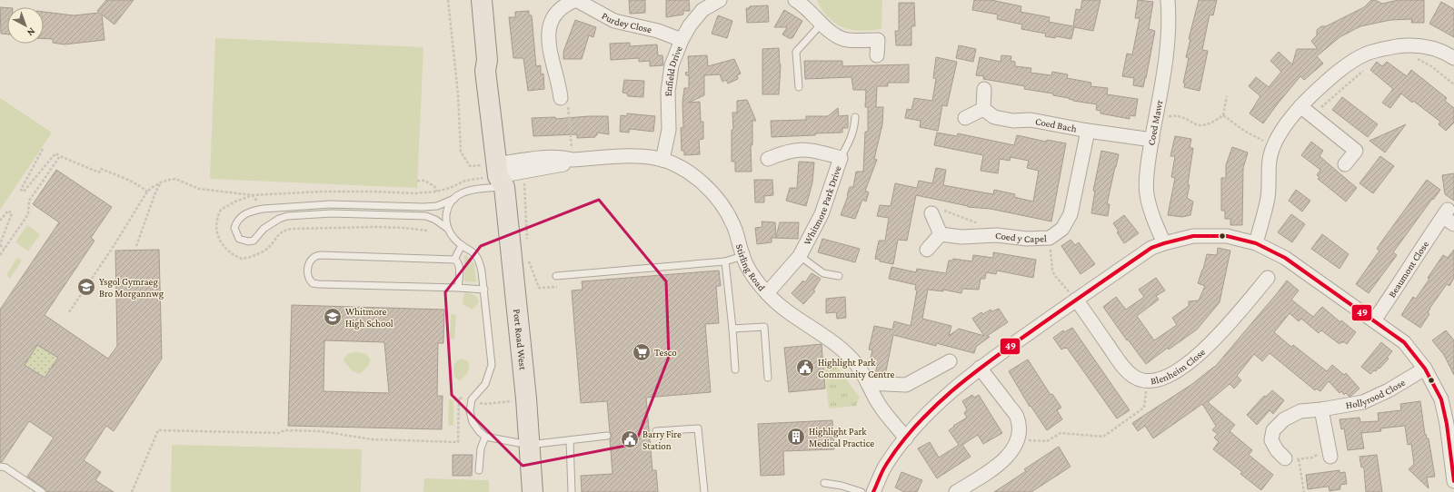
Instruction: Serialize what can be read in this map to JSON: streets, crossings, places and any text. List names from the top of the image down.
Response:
{
  "streets": {
    "main road": ["Port Road West"],
    "street": [
      "Purdey Close",
      "Enfield Drive",
      "Coed Mawr",
      "Coed Bach",
      "Whitmore Park Drive",
      "Coed y Capel",
      "Stirling Road",
      "Beaumont Close",
      "Blenheim Close",
      "Hollyrood Close"
    ]
  },
  "crossings": [
    ["Purdey Close", "Enfield Drive"],
    ["Enfield Drive", "Stirling Road"],
    ["Coed Mawr", "Coed Bach"],
    ["Coed Bach", "Coed y Capel"],
    ["Whitmore Park Drive", "Stirling Road"],
    ["Stirling Road", "Port Road West"]
  ],
  "places": {
    "school or university": ["Ysgol Gymraeg Bro Morgannwg", "Whitmore High School"],
    "supermarket": ["Tesco"],
    "public building": ["Highlight Park Community Centre", "Barry Fire Station"],
    "building": ["Highlight Park Medical Practice"]
  },
  "lines": ["transit line 49"],
  "north": "bottom right"
}
